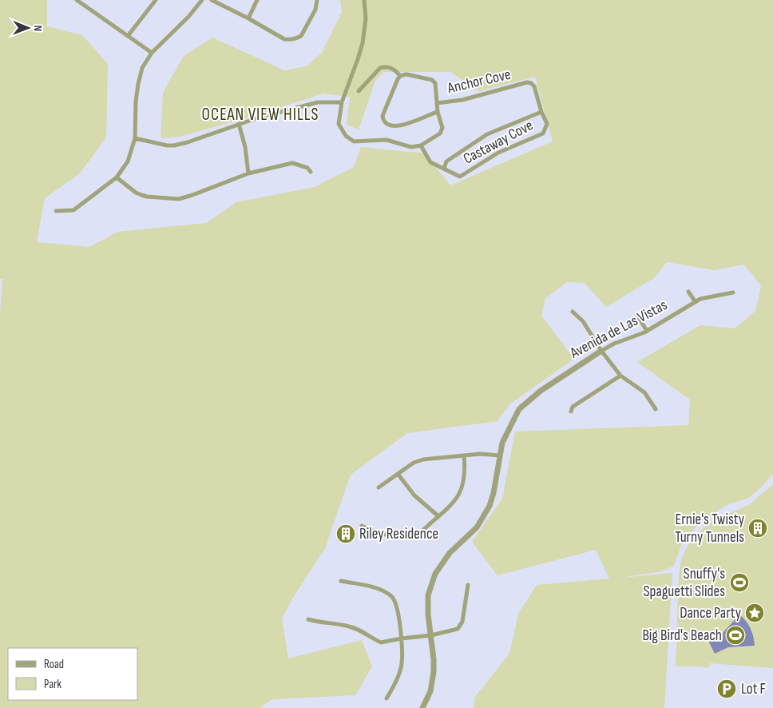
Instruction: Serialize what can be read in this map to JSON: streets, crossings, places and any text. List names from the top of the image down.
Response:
{
  "streets": {
    "street": ["Anchor Cove", "Castaway Cove", "Avenida de Las Vistas"]
  },
  "crossings": [
    ["Anchor Cove", "Castaway Cove"]
  ],
  "districts": ["OCEAN VIEW HILLS"],
  "places": {
    "building": ["Ernie's Twisty Turny Tunnels", "Riley Residence"],
    "sports": ["Snuffy's Spaguetti Slides", "Big Bird's Beach"],
    "place": ["Dance Party"],
    "parking": ["Lot F"]
  },
  "legend": ["Road", "Park"],
  "north": "right"
}
